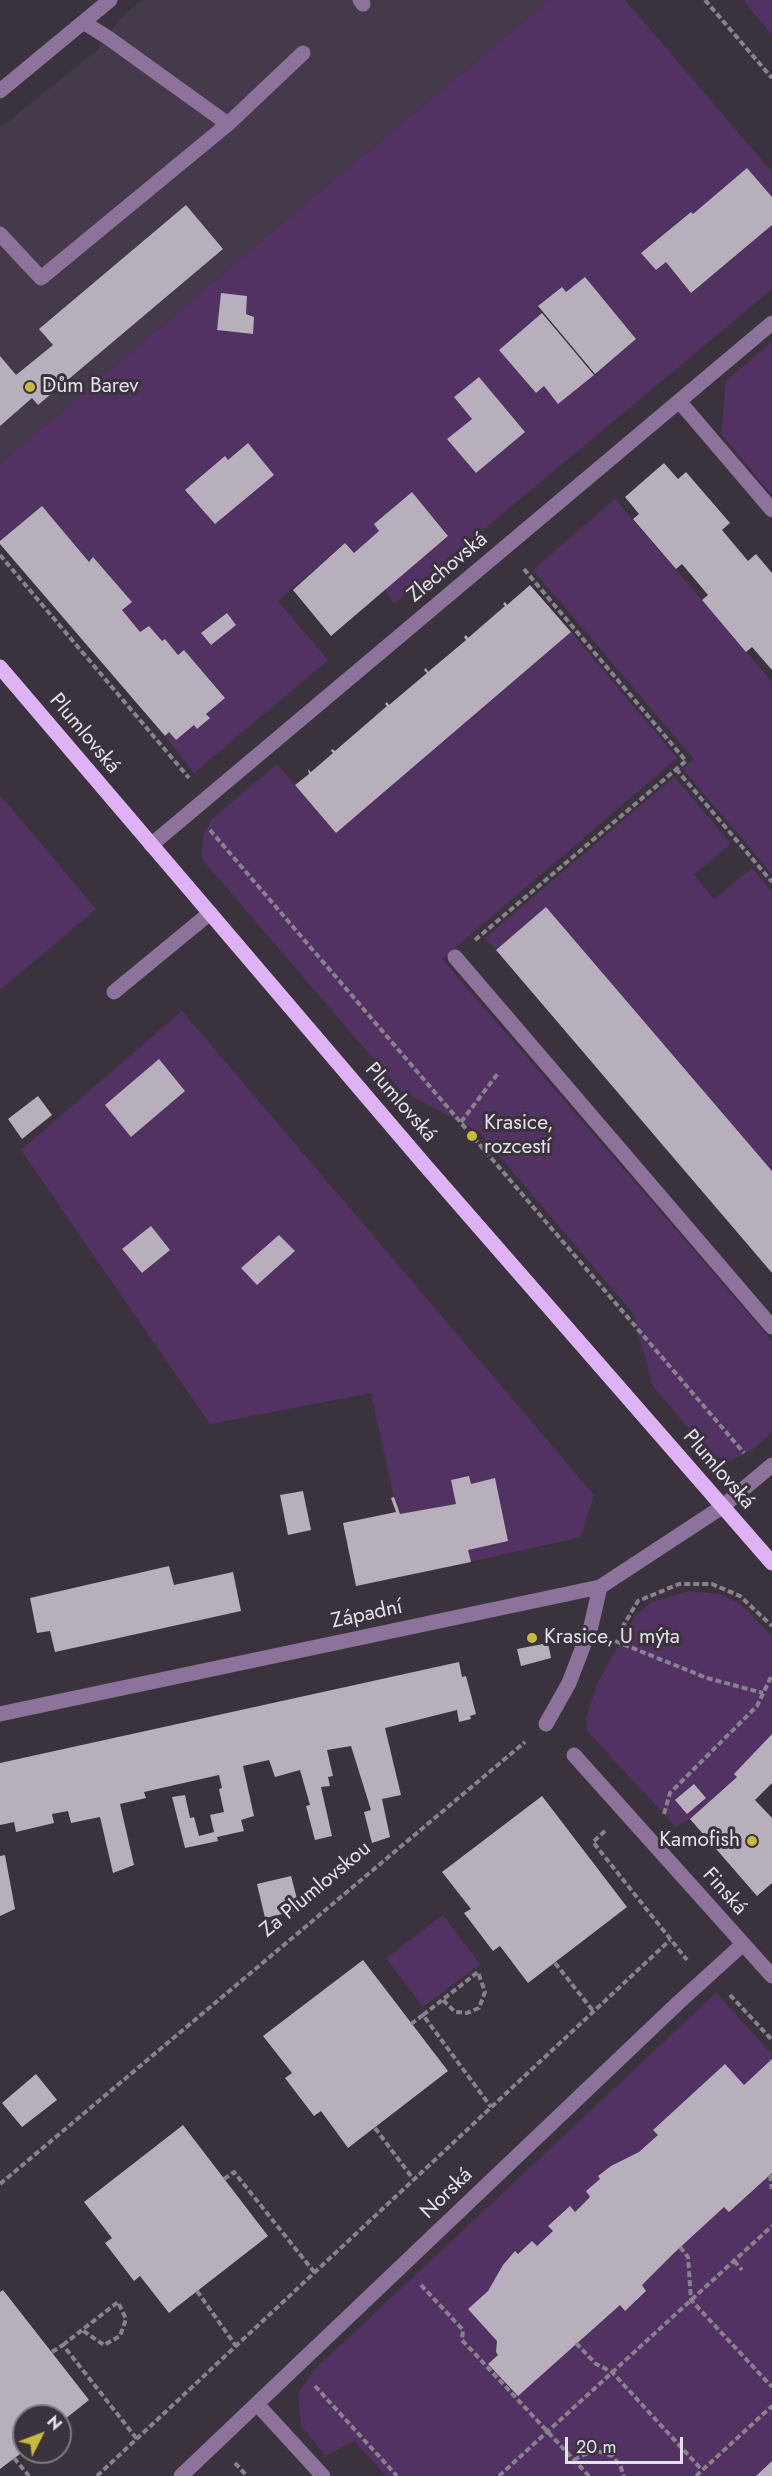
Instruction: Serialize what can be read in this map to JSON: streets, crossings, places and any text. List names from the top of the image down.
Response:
{
  "streets": {
    "main road": ["Plumlovská"],
    "street": [
      "Zlechovská",
      "Západní",
      "Finská",
      "Norská"
    ],
    "path": ["Za Plumlovskou"]
  },
  "crossings": [
    ["Zlechovská", "Plumlovská"],
    ["Plumlovská", "Západní"],
    ["Finská", "Norská"]
  ],
  "places": [
    "Dům Barev",
    "Krasice, rozcestí",
    "Krasice, U mýta",
    "Kamofish"
  ],
  "scale_bar": "20 m",
  "north": "top right"
}
